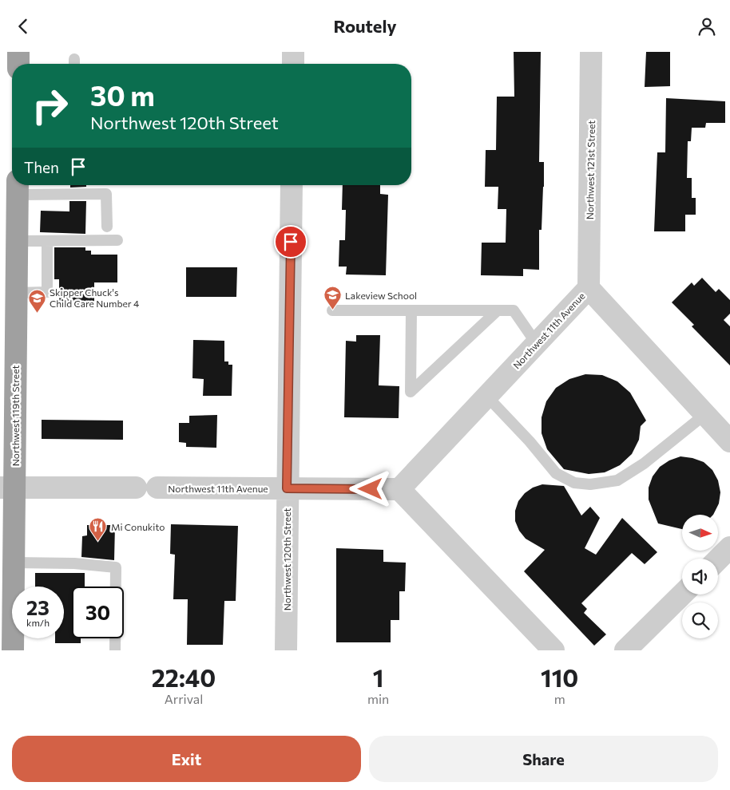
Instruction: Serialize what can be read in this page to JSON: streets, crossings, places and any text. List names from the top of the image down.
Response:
{
  "streets": {
    "highway": ["Northwest 119th Street"],
    "street": ["Northwest 121st Street", "Northwest 11th Avenue", "Northwest 120th Street"]
  },
  "crossings": [
    ["Northwest 121st Street", "Northwest 11th Avenue"],
    ["Northwest 11th Avenue", "Northwest 120th Street"]
  ],
  "places": {
    "school or university": ["Lakeview School", "Skipper Chuck's Child Care Number 4"],
    "restaurant": ["Mi Conukito"]
  },
  "north": "right",
  "page": {
    "header": "Routely",
    "turn": ["30 m", "Northwest 120th Street"],
    "then": "Then",
    "speed": "23 km/h",
    "limit": "30",
    "eta": [
      "22:40",
      "Arrival",
      "1",
      "min",
      "110",
      "m"
    ],
    "buttons": ["Exit", "Share"]
  }
}
